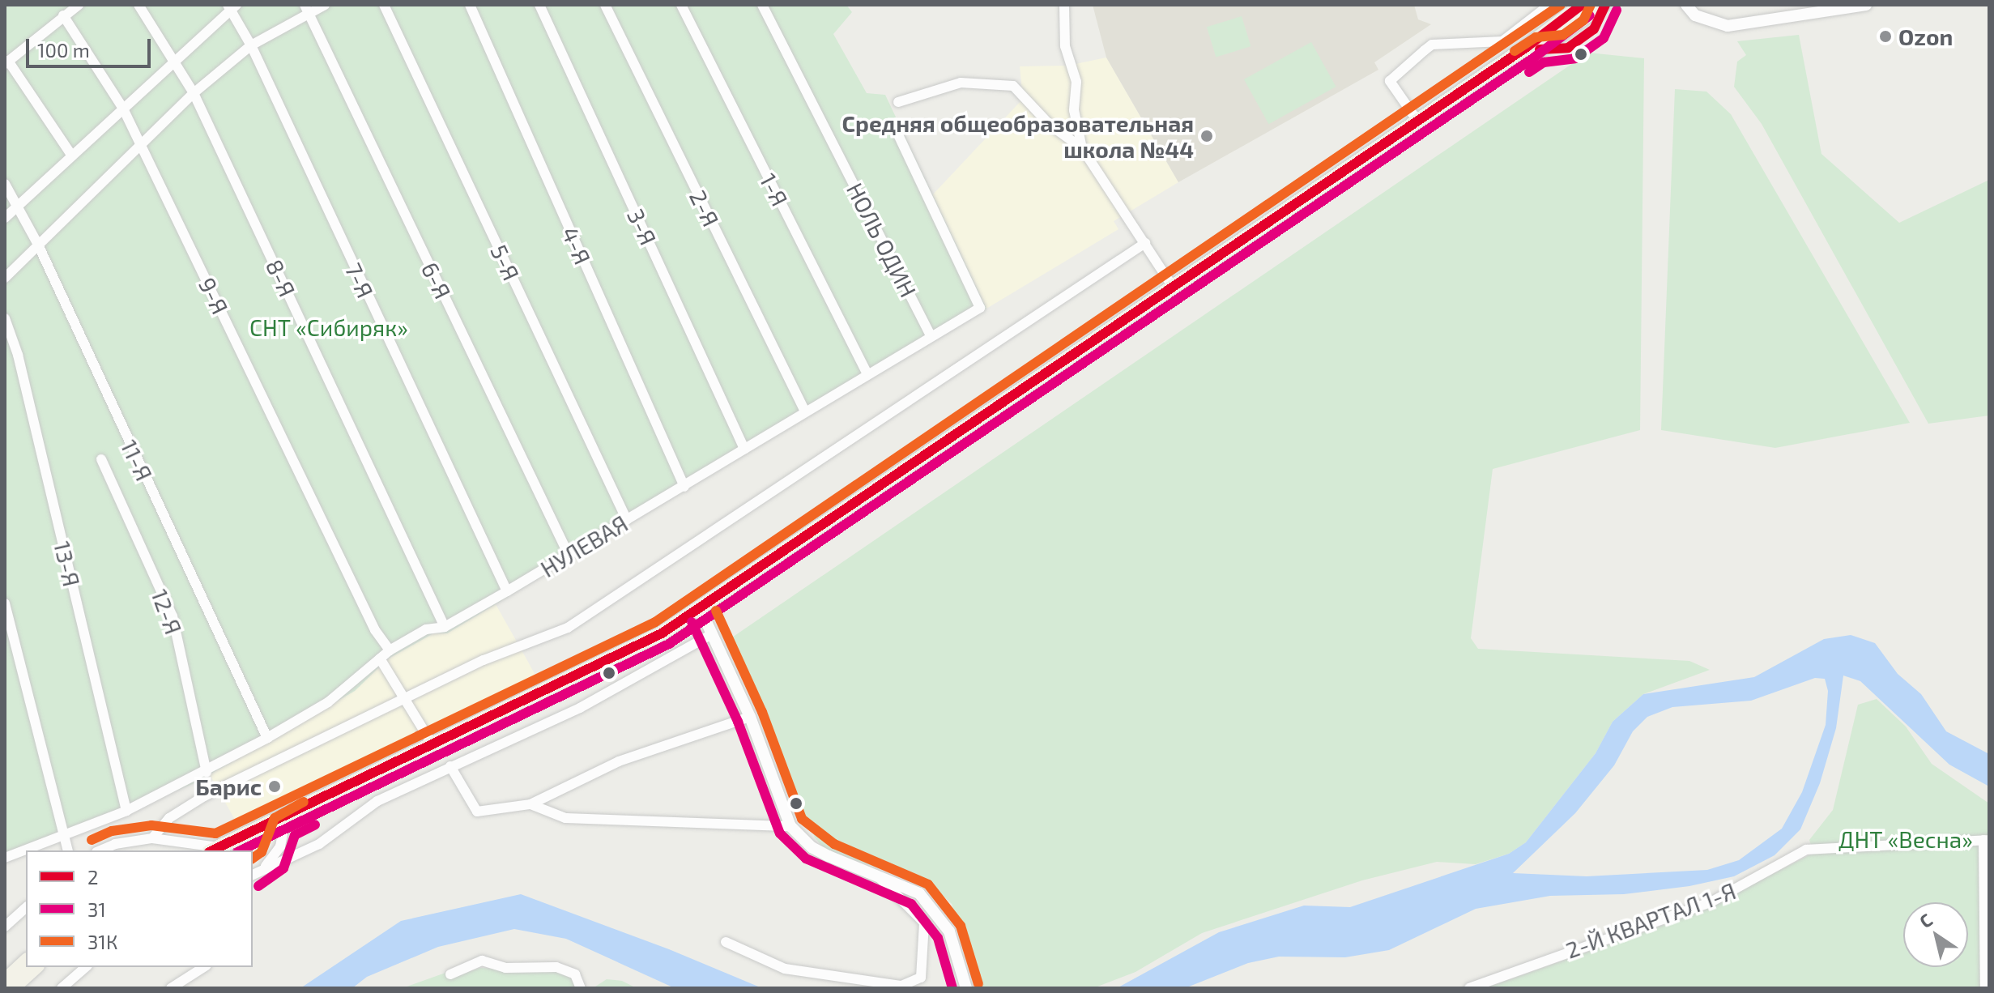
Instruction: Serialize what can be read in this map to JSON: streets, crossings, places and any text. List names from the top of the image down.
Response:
{
  "streets": {
    "street": [
      "1-Я",
      "2-Я",
      "3-Я",
      "НОЛЬ ОДИН",
      "4-Я",
      "5-Я",
      "8-Я",
      "7-Я",
      "6-Я",
      "9-Я",
      "11-Я",
      "НУЛЕВАЯ",
      "13-Я",
      "12-Я",
      "2-Й КВАРТАЛ 1-Я"
    ]
  },
  "crossings": [
    ["1-Я", "НУЛЕВАЯ"],
    ["2-Я", "НУЛЕВАЯ"],
    ["3-Я", "НУЛЕВАЯ"],
    ["НОЛЬ ОДИН", "НУЛЕВАЯ"],
    ["4-Я", "НУЛЕВАЯ"],
    ["5-Я", "НУЛЕВАЯ"],
    ["8-Я", "НУЛЕВАЯ"],
    ["7-Я", "НУЛЕВАЯ"],
    ["6-Я", "НУЛЕВАЯ"],
    ["9-Я", "НУЛЕВАЯ"],
    ["11-Я", "НУЛЕВАЯ"],
    ["НУЛЕВАЯ", "13-Я"],
    ["НУЛЕВАЯ", "12-Я"]
  ],
  "parks": ["СНТ «Сибиряк»", "ДНТ «Весна»"],
  "places": ["Ozon", "Средняя общеобразовательная школа №44", "Барис"],
  "lines": ["transit line 2", "transit line 31К", "transit line 31"],
  "legend": ["2", "31", "31К"],
  "scale_bar": "100 m",
  "north": "top left"
}
